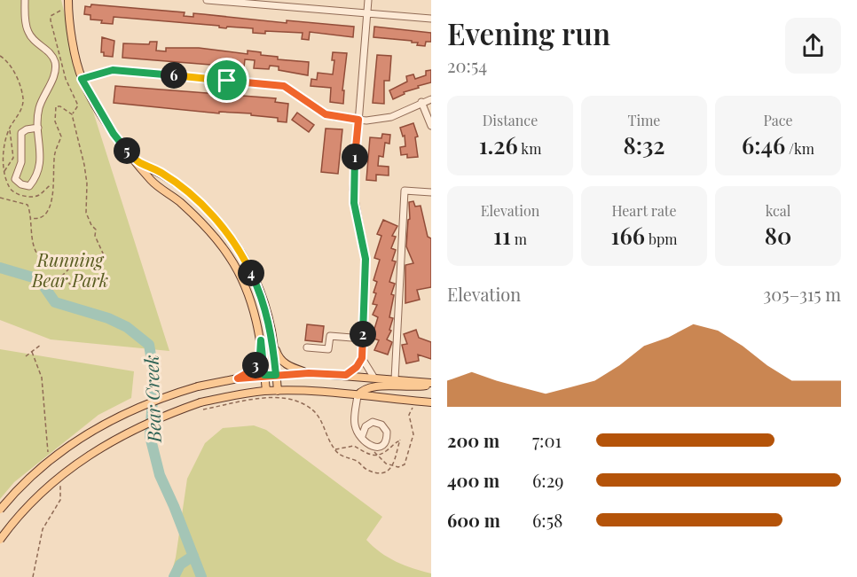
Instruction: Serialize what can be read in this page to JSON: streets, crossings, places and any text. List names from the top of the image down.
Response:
{
  "water": ["Bear Creek"],
  "parks": ["Running Bear Park"],
  "page": {
    "heading": ["Evening run", "20:54"],
    "pins": [
      "6",
      "5",
      "1",
      "4",
      "2",
      "3"
    ],
    "stats": [
      ["Distance", "1.26 km"],
      ["Time", "8:32"],
      ["Pace", "6:46 /km"],
      ["Elevation", "11 m"],
      ["Heart rate", "166 bpm"],
      ["kcal", "80"]
    ],
    "chart": ["Elevation", "305–315 m"],
    "list": [
      {
        "name": "200 m",
        "note": "7:01"
      },
      {
        "name": "400 m",
        "note": "6:29"
      },
      {
        "name": "600 m",
        "note": "6:58"
      }
    ]
  }
}
